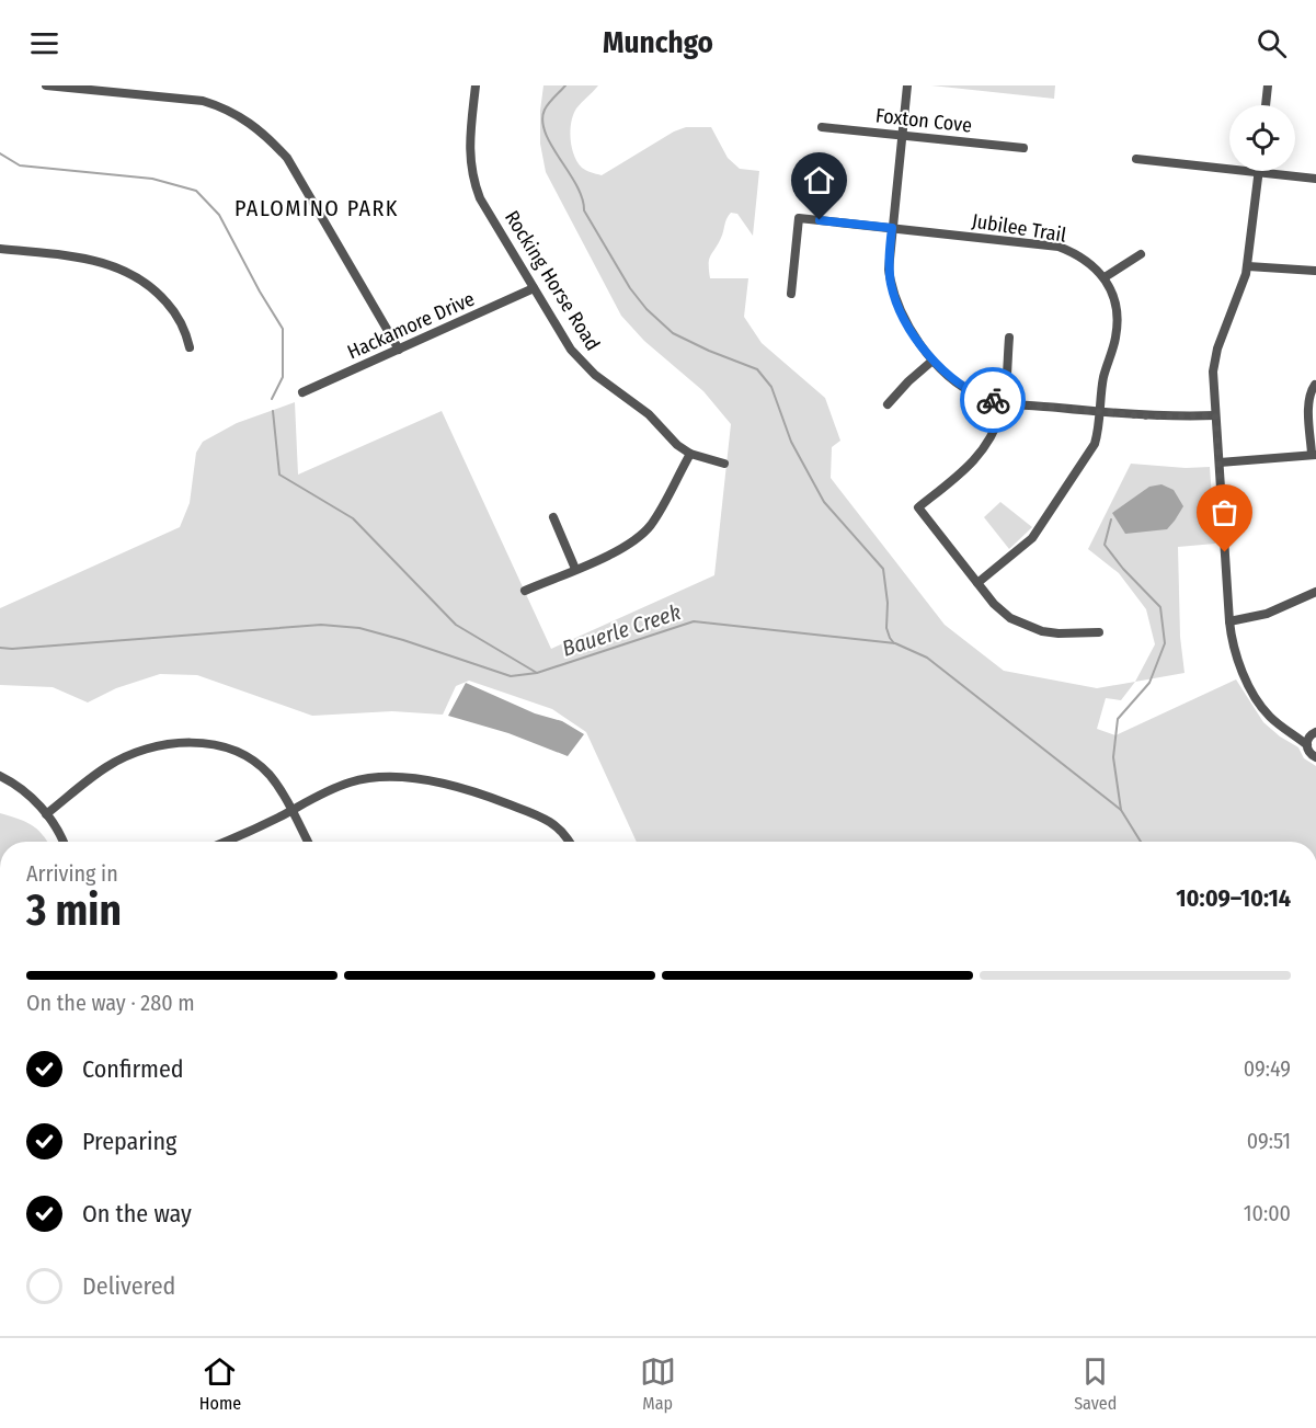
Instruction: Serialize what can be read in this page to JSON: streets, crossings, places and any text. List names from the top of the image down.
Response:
{
  "streets": {
    "street": [
      "Foxton Cove",
      "Jubilee Trail",
      "Rocking Horse Road",
      "Hackamore Drive"
    ]
  },
  "crossings": [
    ["Rocking Horse Road", "Hackamore Drive"]
  ],
  "districts": ["PALOMINO PARK"],
  "water": ["Bauerle Creek"],
  "page": {
    "header": "Munchgo",
    "heading": ["3 min", "Arriving in", "10:09–10:14"],
    "bar": "On the way · 280 m",
    "list": [
      ["Confirmed", "09:49"],
      ["Preparing", "09:51"],
      ["On the way", "10:00"],
      "Delivered"
    ],
    "tabs": ["Home", "Map", "Saved"]
  }
}
